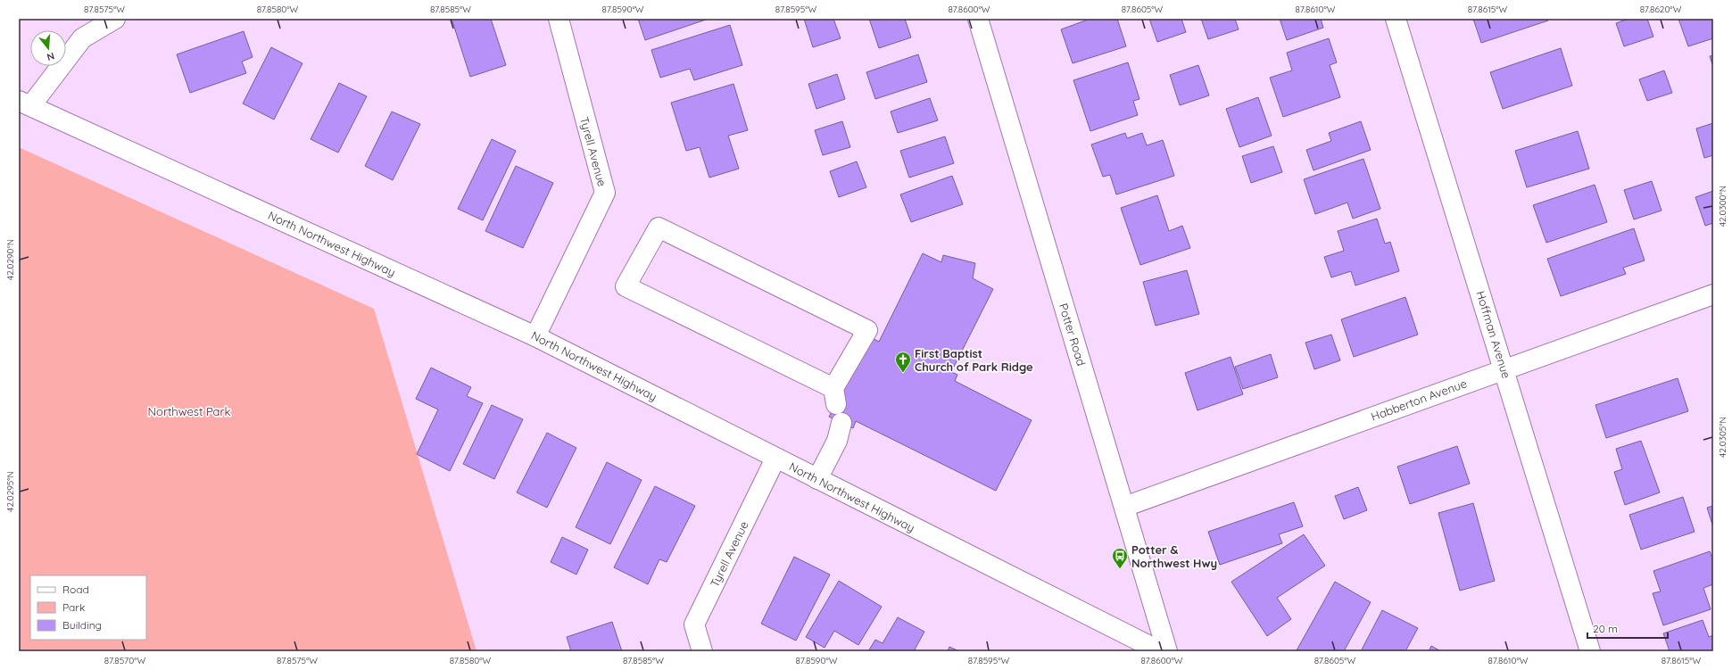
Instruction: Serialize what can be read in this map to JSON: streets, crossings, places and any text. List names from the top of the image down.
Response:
{
  "streets": {
    "street": [
      "Tyrell Avenue",
      "North Northwest Highway",
      "Potter Road",
      "Hoffman Avenue",
      "Habberton Avenue"
    ]
  },
  "crossings": [
    ["Tyrell Avenue", "North Northwest Highway"],
    ["Potter Road", "Habberton Avenue"],
    ["Hoffman Avenue", "Habberton Avenue"]
  ],
  "parks": ["Northwest Park"],
  "places": {
    "church": ["First Baptist Church of Park Ridge"],
    "bus stop": ["Potter & Northwest Hwy"]
  },
  "legend": ["Road", "Park", "Building"],
  "scale_bar": "20 m",
  "north": "bottom",
  "coordinates": [
    "87.8575°W",
    "87.8580°W",
    "87.8585°W",
    "87.8590°W",
    "87.8595°W",
    "87.8600°W",
    "87.8605°W",
    "87.8610°W",
    "87.8615°W",
    "87.8620°W",
    "42.0300°N",
    "42.0290°N",
    "42.0305°N",
    "42.0295°N",
    "87.8570°W"
  ]
}
